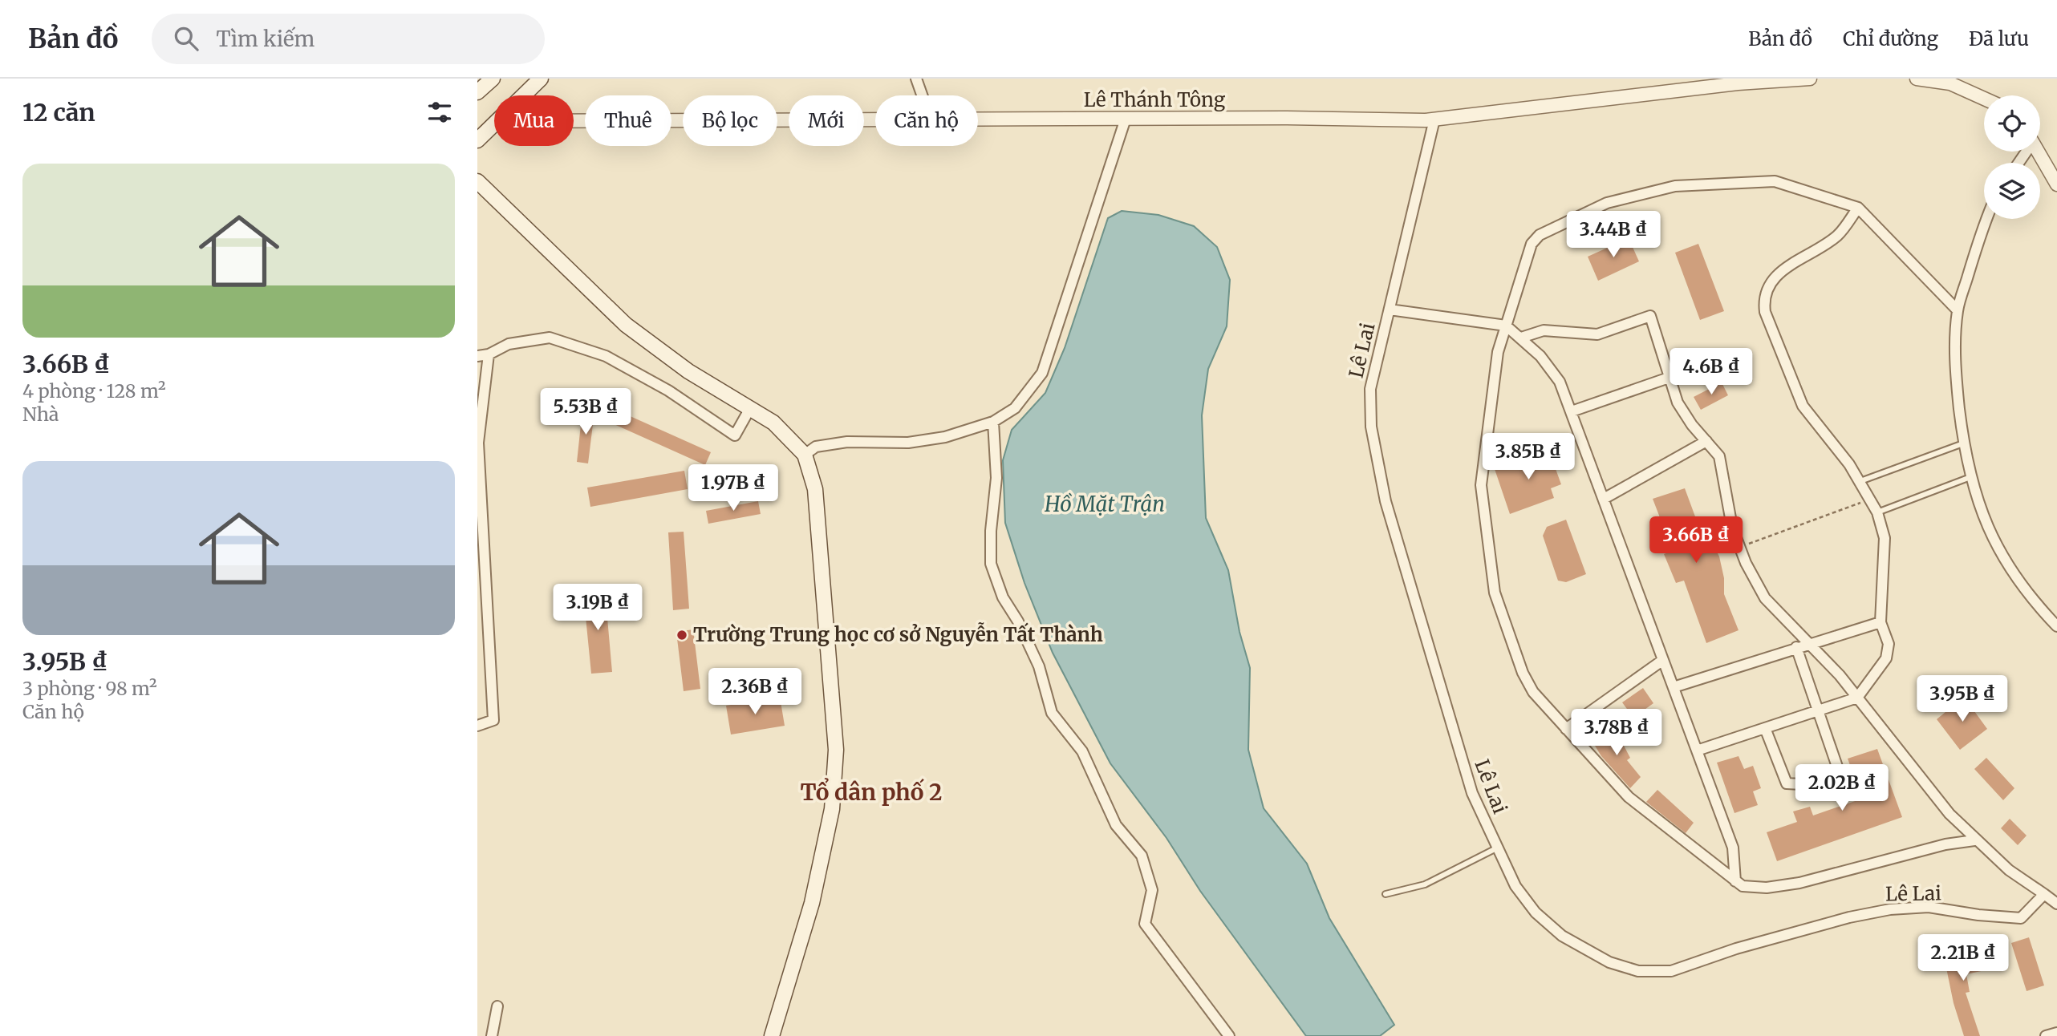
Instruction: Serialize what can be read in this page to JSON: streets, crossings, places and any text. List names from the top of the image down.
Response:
{
  "streets": {
    "street": ["Lê Thánh Tông", "Lê Lai"]
  },
  "crossings": [
    ["Lê Thánh Tông", "Lê Lai"]
  ],
  "districts": ["Tổ dân phố 2"],
  "water": ["Hồ Mặt Trận"],
  "places": ["Trường Trung học cơ sở Nguyễn Tất Thành"],
  "page": {
    "header": "Bản đồ",
    "search": "Tìm kiếm",
    "nav": ["Bản đồ", "Chỉ đường", "Đã lưu"],
    "heading": "12 căn",
    "chip": [
      "Mua",
      "Thuê",
      "Bộ lọc",
      "Mới",
      "Căn hộ"
    ],
    "list": [
      {
        "name": "3.66B ₫",
        "note": "4 phòng · 128 m² · Nhà"
      },
      {
        "name": "3.95B ₫",
        "note": "3 phòng · 98 m² · Căn hộ"
      }
    ],
    "price": [
      "3.44B ₫",
      "4.6B ₫",
      "5.53B ₫",
      "3.85B ₫",
      "1.97B ₫",
      "3.66B ₫",
      "3.19B ₫",
      "2.36B ₫",
      "3.95B ₫",
      "3.78B ₫",
      "2.02B ₫",
      "2.21B ₫"
    ]
  }
}
